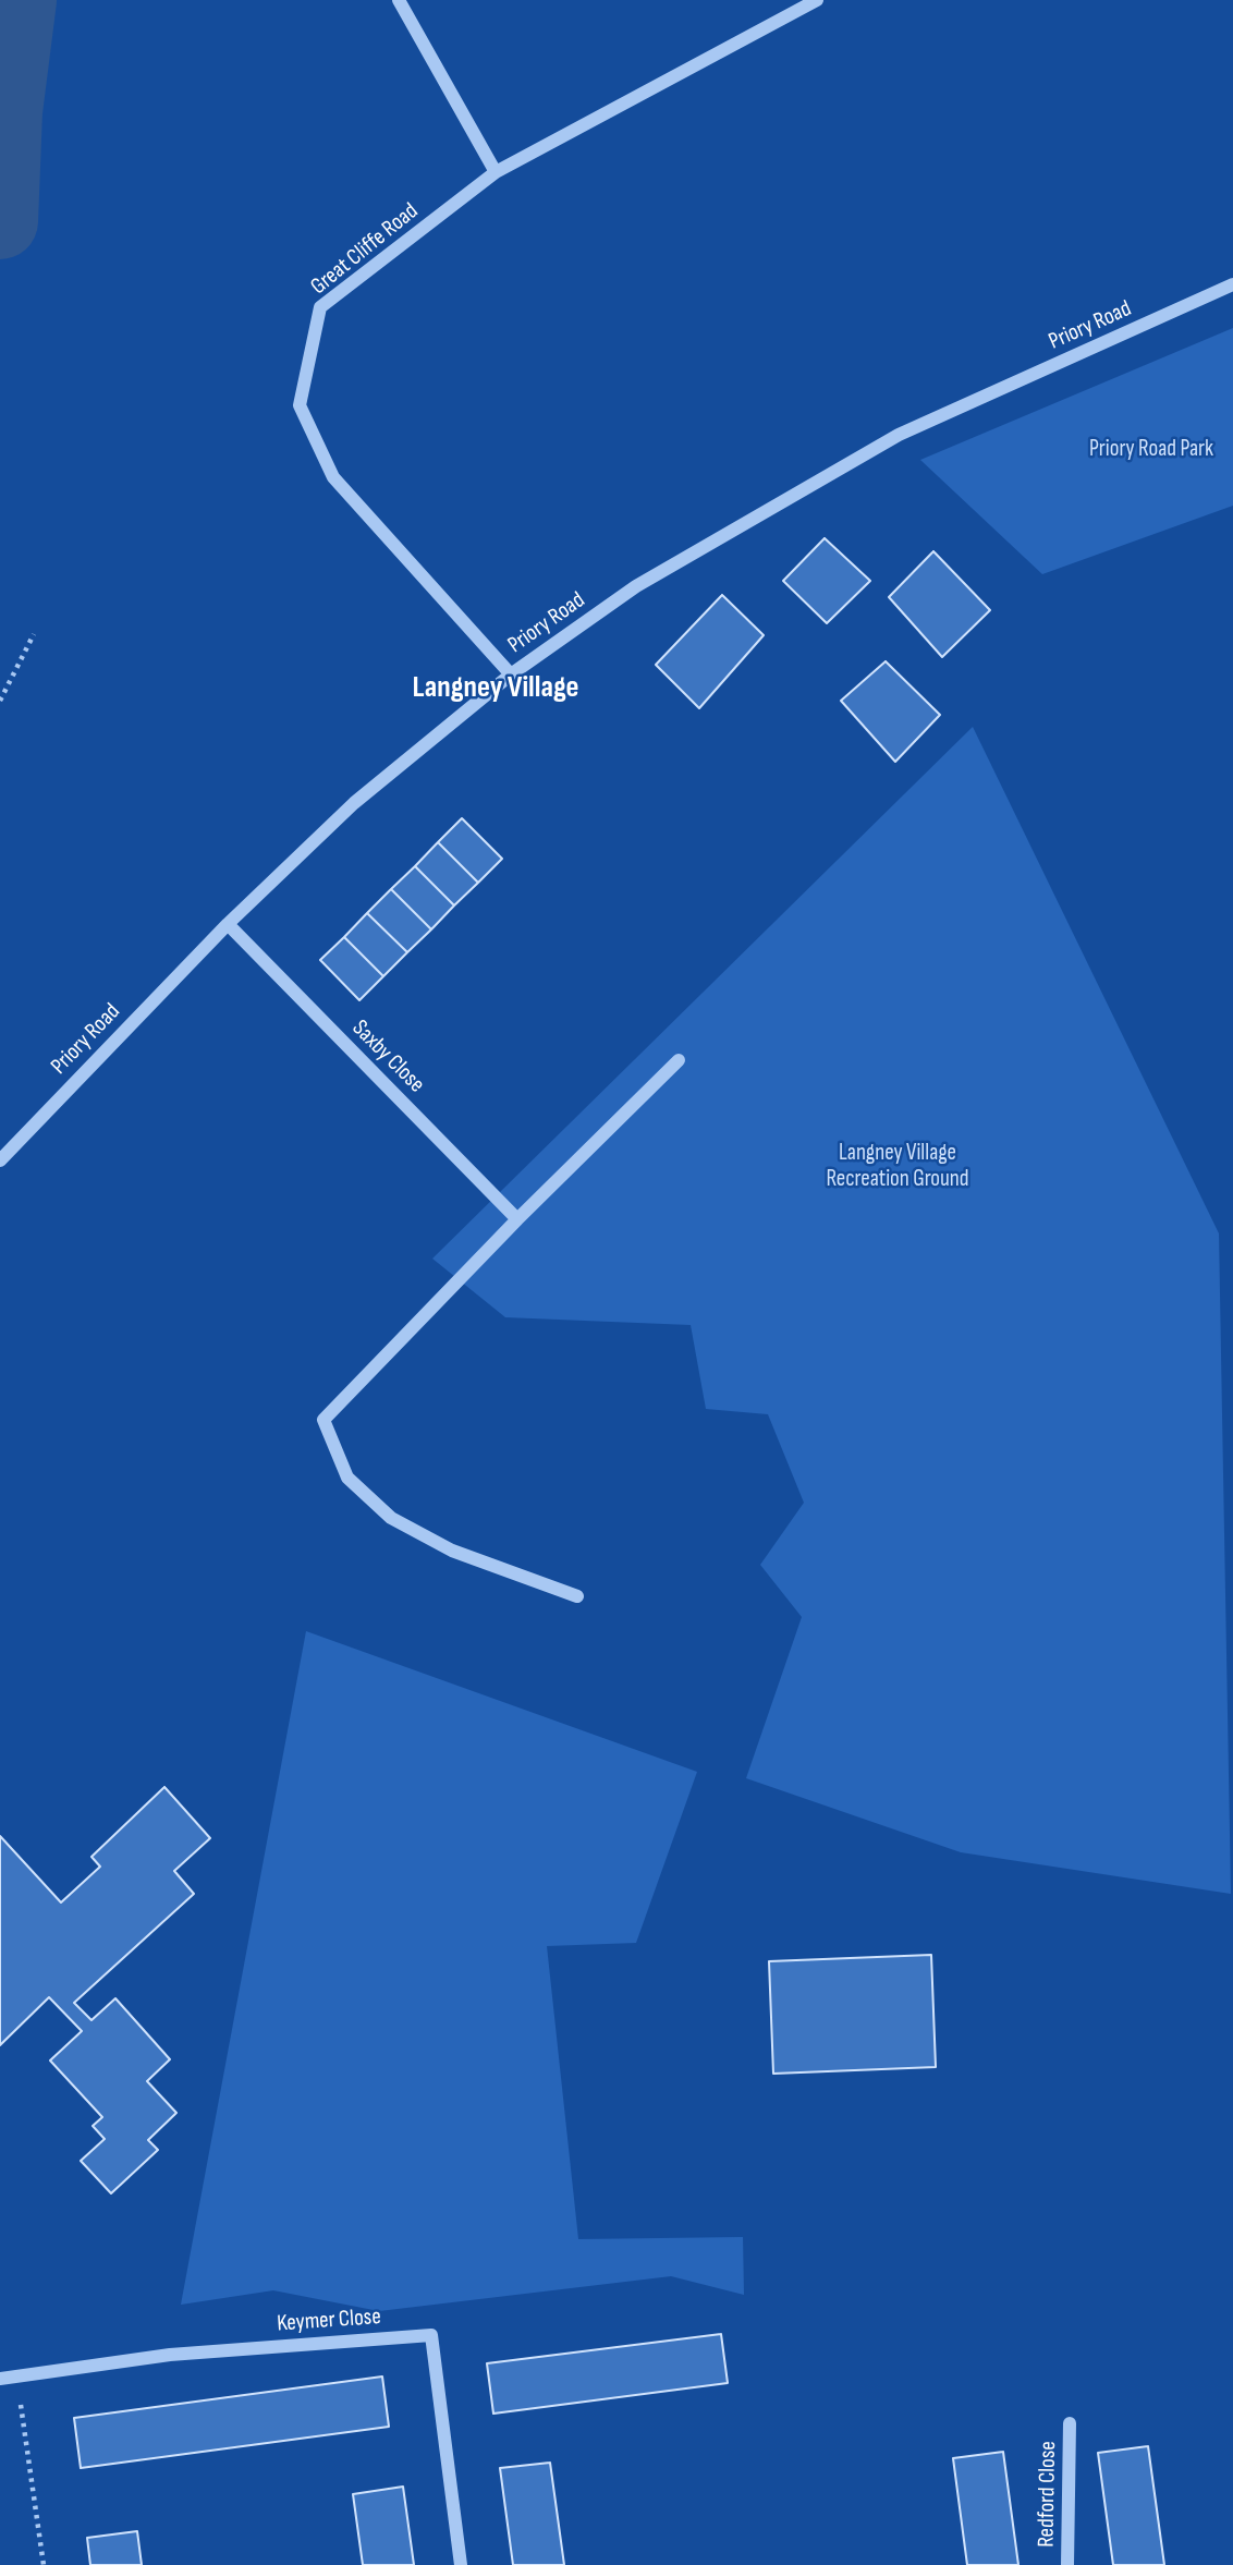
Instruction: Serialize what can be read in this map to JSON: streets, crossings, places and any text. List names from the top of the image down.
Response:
{
  "streets": {
    "street": [
      "Great Cliffe Road",
      "Priory Road",
      "Saxby Close",
      "Keymer Close",
      "Redford Close"
    ]
  },
  "crossings": [
    ["Great Cliffe Road", "Priory Road"],
    ["Priory Road", "Saxby Close"]
  ],
  "districts": ["Langney Village"],
  "parks": ["Priory Road Park", "Langney Village Recreation Ground"]
}
